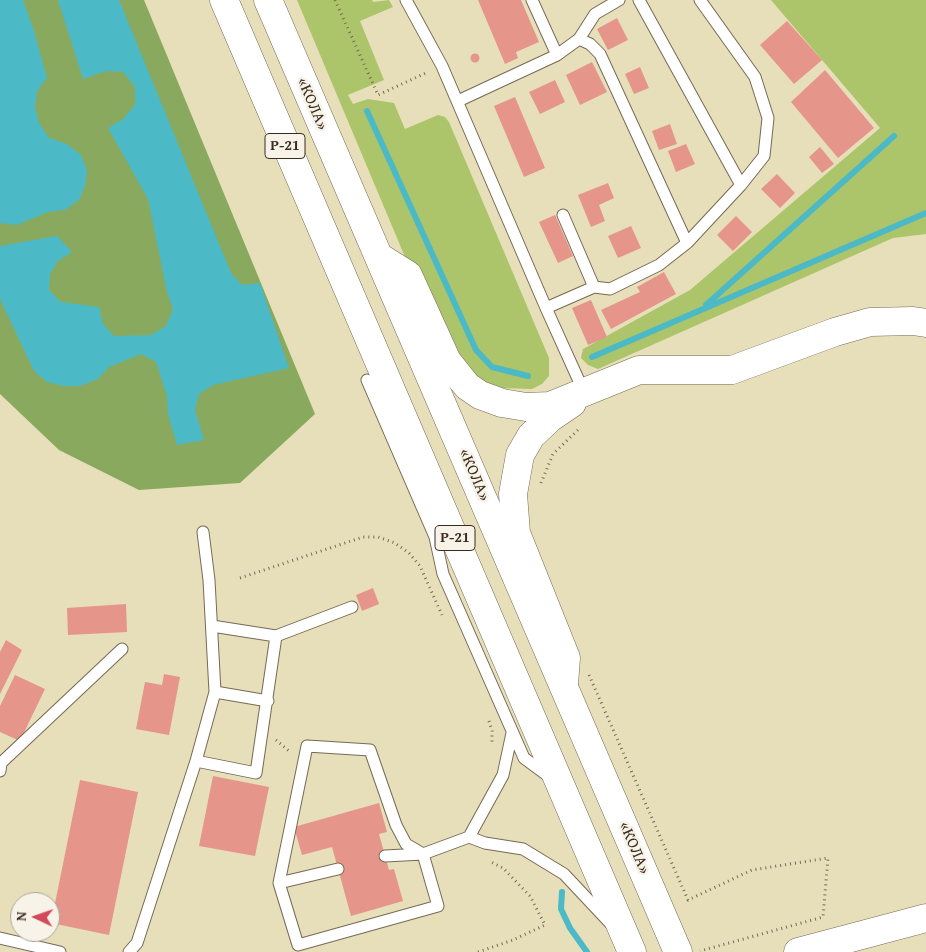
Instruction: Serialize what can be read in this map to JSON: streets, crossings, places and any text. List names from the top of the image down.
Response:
{
  "streets": {
    "main road": ["«КОЛА»", "Р-21"]
  },
  "north": "left"
}
